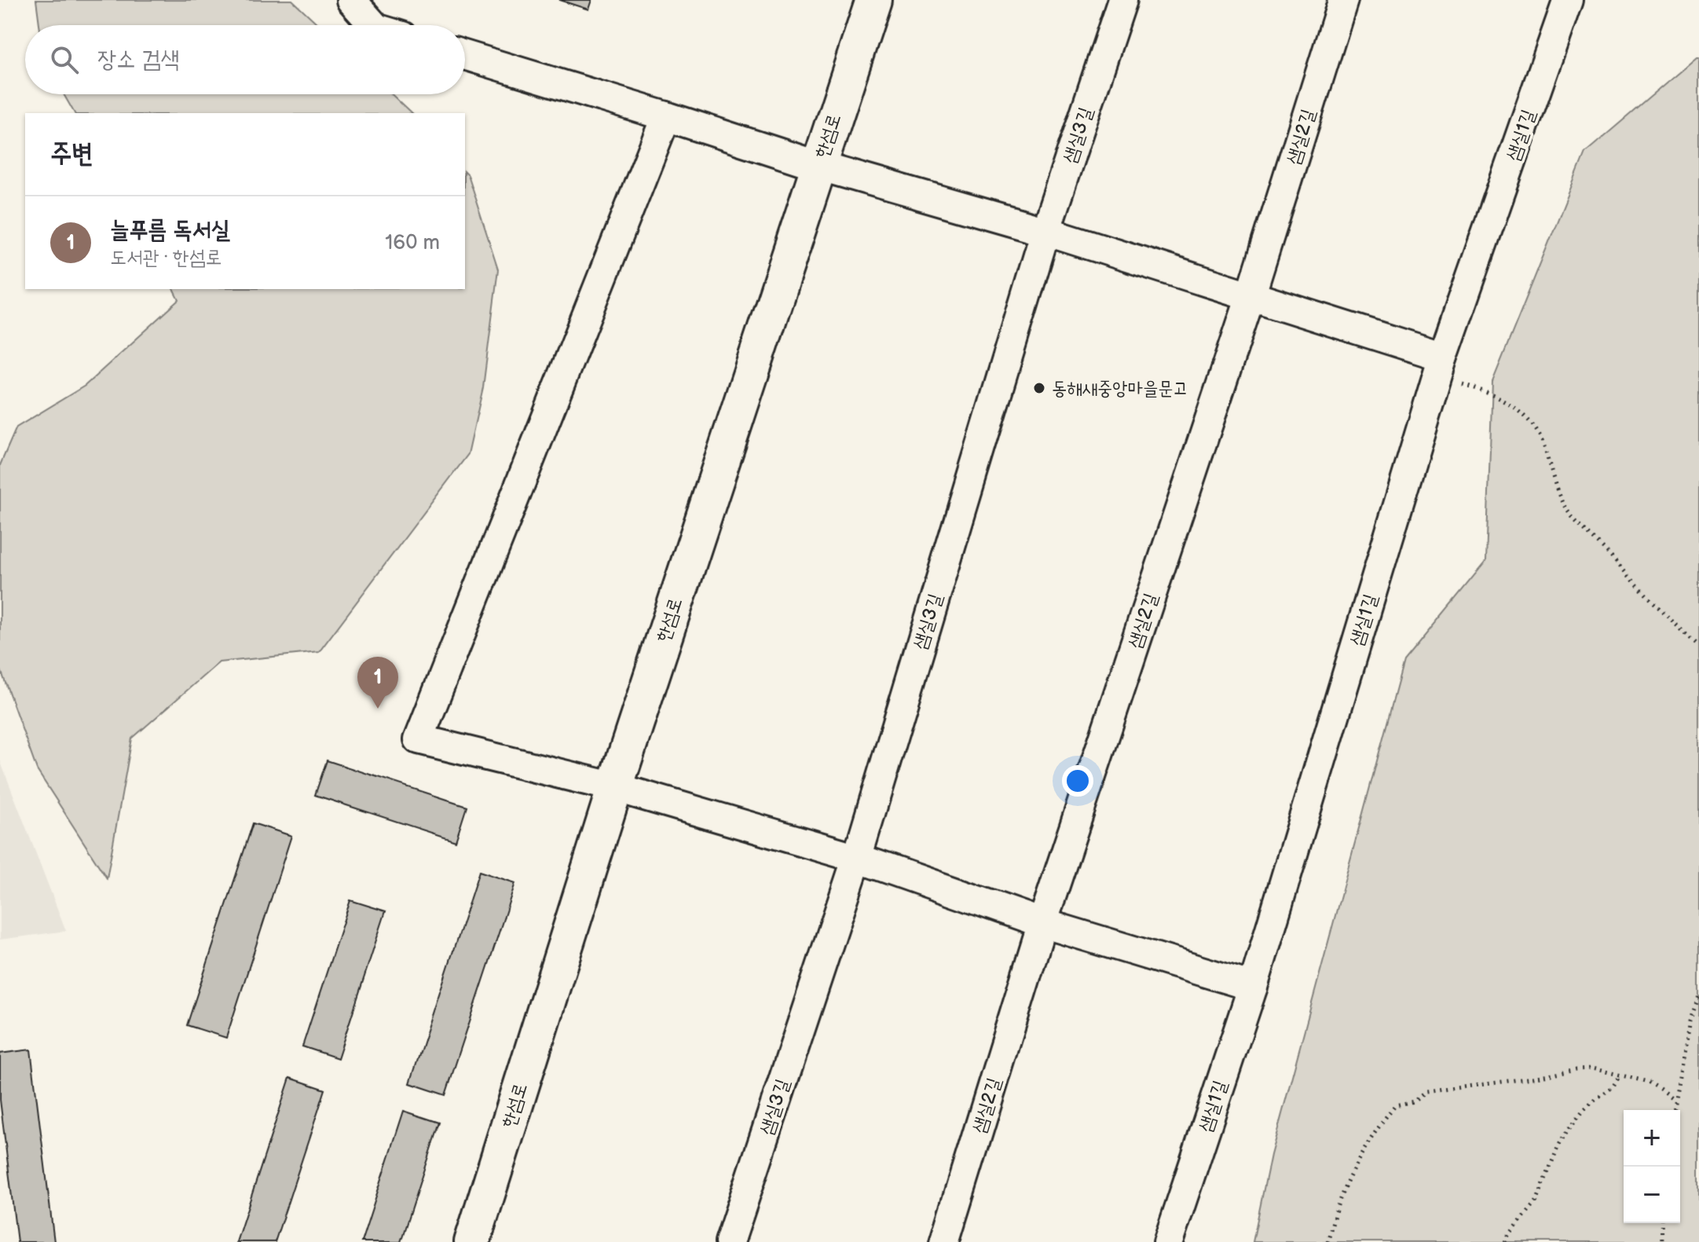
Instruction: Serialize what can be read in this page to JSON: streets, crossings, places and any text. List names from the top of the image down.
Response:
{
  "streets": {
    "street": [
      "샘실3길",
      "샘실1길",
      "한섬로",
      "샘실2길"
    ]
  },
  "places": ["동해새중앙마을문고"],
  "page": {
    "search": "장소 검색",
    "heading": "주변",
    "list": [
      {
        "mark": "1",
        "name": "늘푸름 독서실",
        "note": "도서관 · 한섬로",
        "value": "160 m"
      }
    ],
    "pins": "1",
    "map_buttons": ["+", "−"]
  }
}
